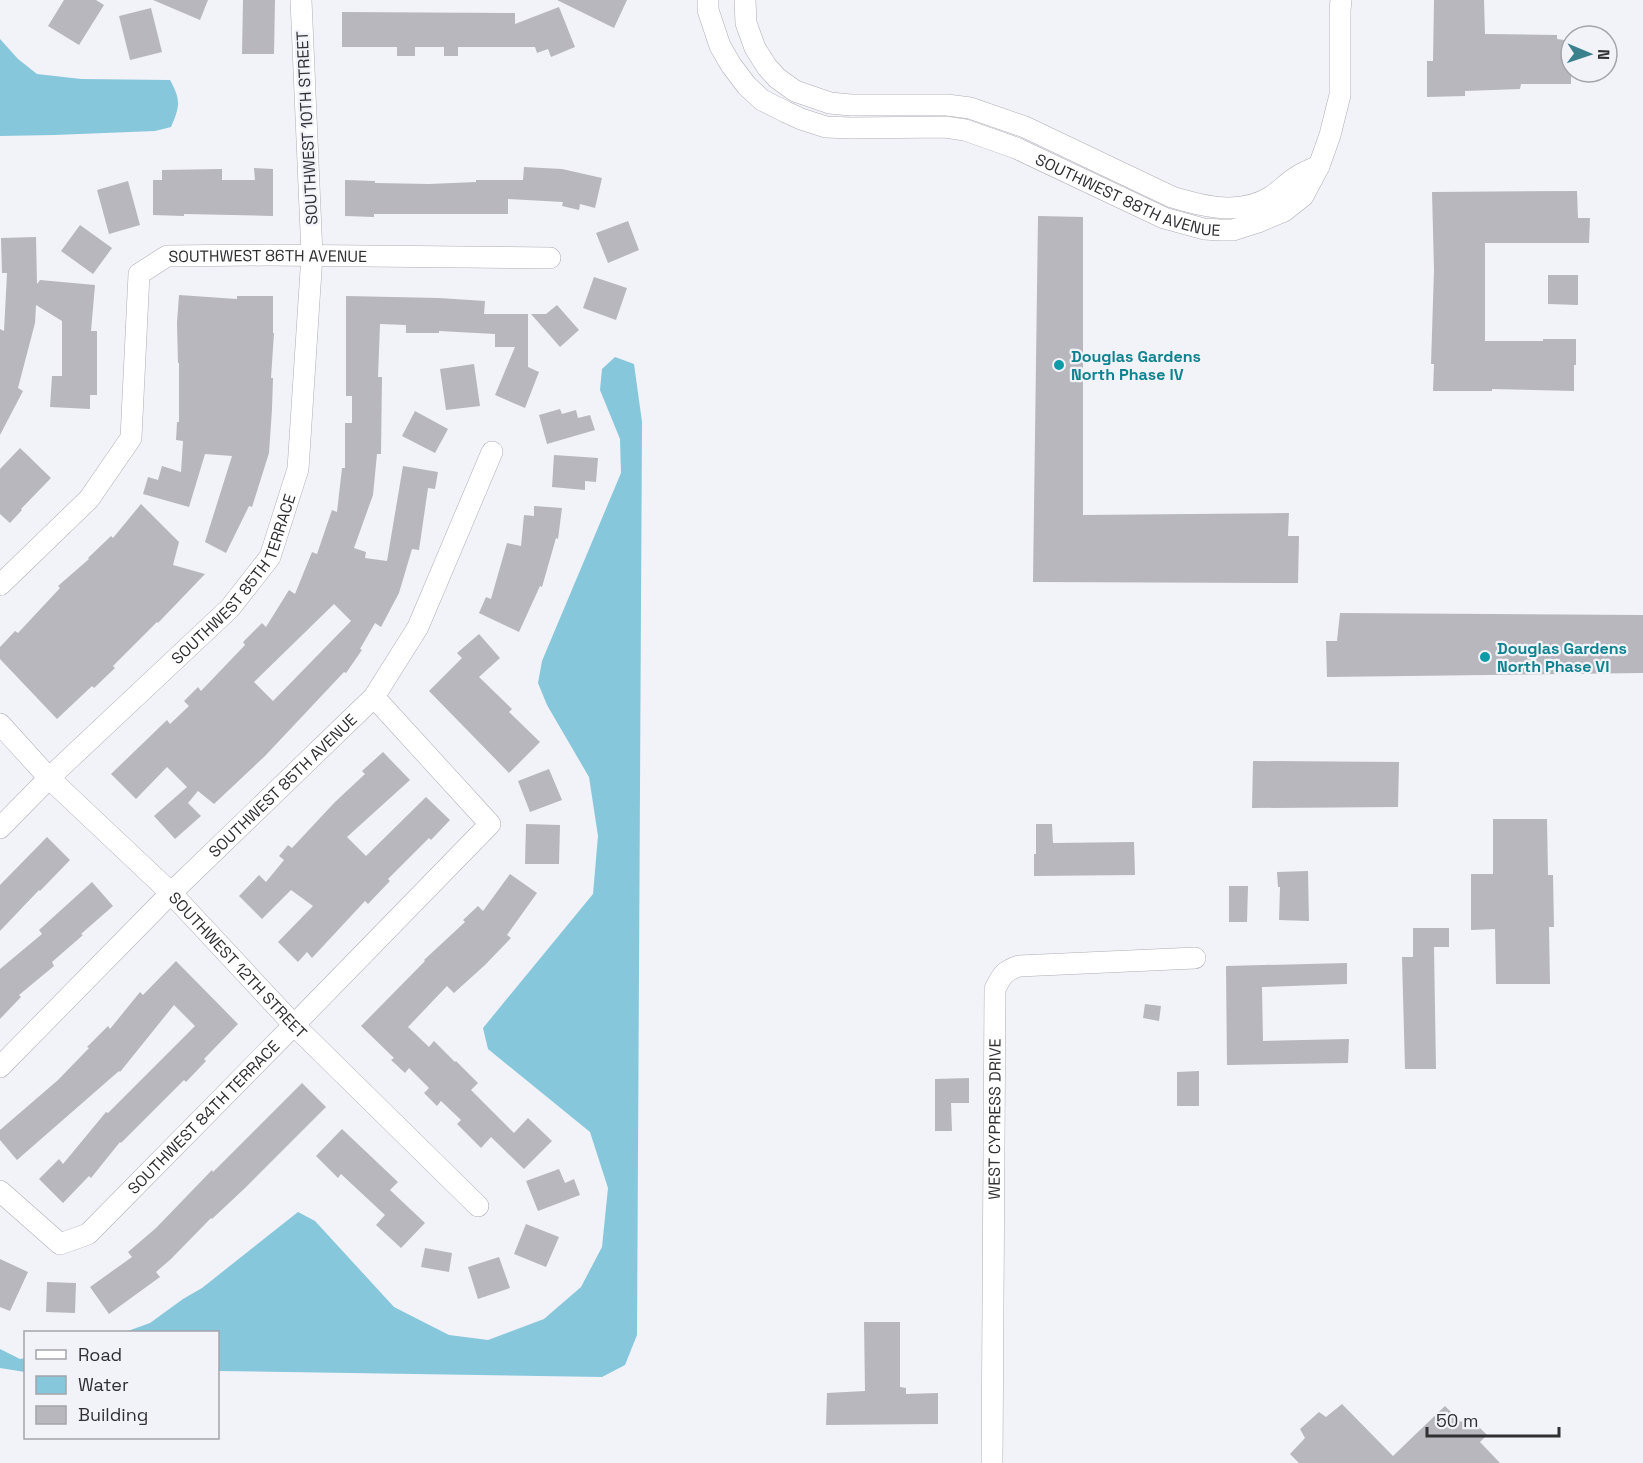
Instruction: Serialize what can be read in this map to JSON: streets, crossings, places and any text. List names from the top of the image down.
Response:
{
  "streets": {
    "street": [
      "SOUTHWEST 10TH STREET",
      "SOUTHWEST 88TH AVENUE",
      "SOUTHWEST 86TH AVENUE",
      "SOUTHWEST 85TH TERRACE",
      "SOUTHWEST 85TH AVENUE",
      "SOUTHWEST 12TH STREET",
      "SOUTHWEST 84TH TERRACE",
      "WEST CYPRESS DRIVE"
    ]
  },
  "crossings": [
    ["SOUTHWEST 10TH STREET", "SOUTHWEST 86TH AVENUE"],
    ["SOUTHWEST 10TH STREET", "SOUTHWEST 85TH TERRACE"],
    ["SOUTHWEST 86TH AVENUE", "SOUTHWEST 85TH TERRACE"],
    ["SOUTHWEST 85TH TERRACE", "SOUTHWEST 12TH STREET"],
    ["SOUTHWEST 85TH AVENUE", "SOUTHWEST 12TH STREET"],
    ["SOUTHWEST 85TH AVENUE", "SOUTHWEST 84TH TERRACE"],
    ["SOUTHWEST 12TH STREET", "SOUTHWEST 84TH TERRACE"]
  ],
  "places": ["Douglas Gardens North Phase IV", "Douglas Gardens North Phase VI"],
  "legend": ["Road", "Water", "Building"],
  "scale_bar": "50 m",
  "north": "right"
}
